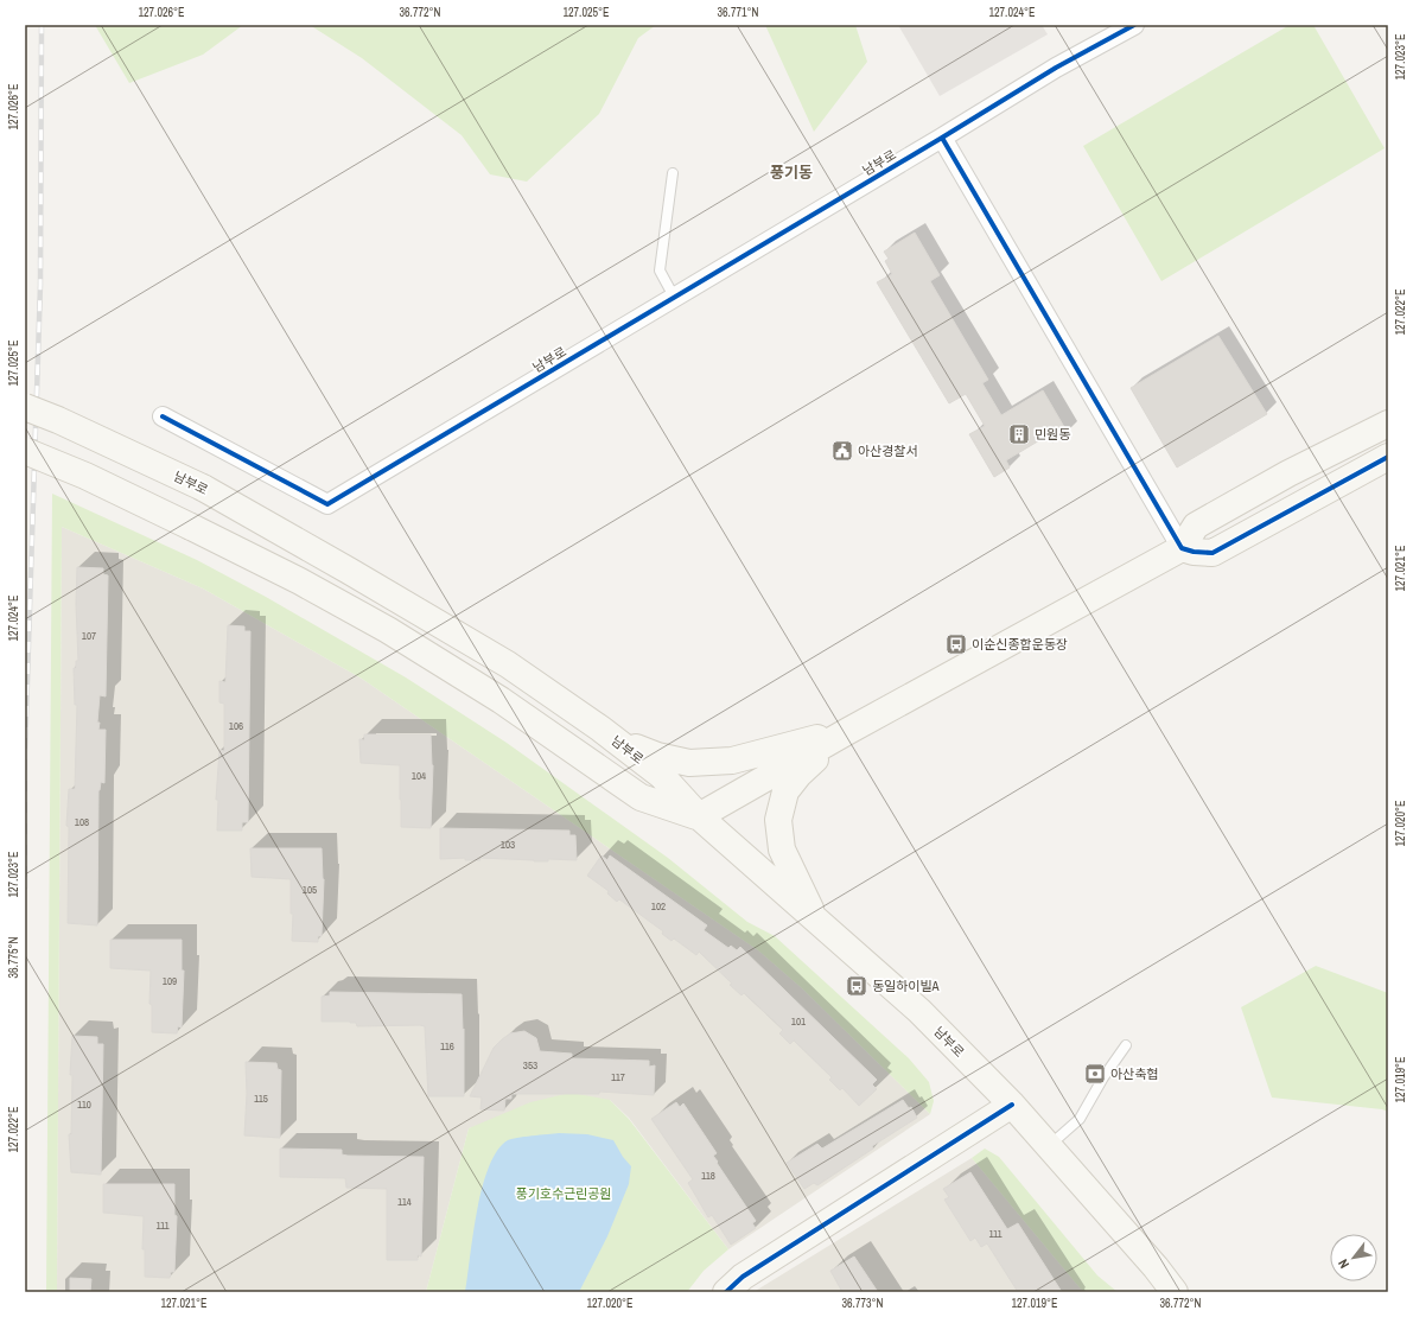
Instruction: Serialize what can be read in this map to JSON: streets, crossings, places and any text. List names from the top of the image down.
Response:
{
  "streets": {
    "main road": ["남부로"]
  },
  "districts": ["풍기동"],
  "parks": ["풍기호수근린공원"],
  "places": {
    "building": ["민원동"],
    "public building": ["아산경찰서"],
    "bus stop": ["이순신종합운동장", "동일하이빌A"],
    "bank": ["아산축협"]
  },
  "house_numbers": [
    "107",
    "106",
    "104",
    "108",
    "103",
    "105",
    "102",
    "109",
    "101",
    "116",
    "353",
    "117",
    "115",
    "110",
    "118",
    "114",
    "111",
    "111"
  ],
  "north": "bottom left",
  "coordinates": [
    "127.026°E",
    "36.772°N",
    "127.025°E",
    "36.771°N",
    "127.024°E",
    "127.023°E",
    "127.022°E",
    "127.021°E",
    "127.020°E",
    "36.775°N",
    "127.019°E",
    "36.773°N"
  ]
}
